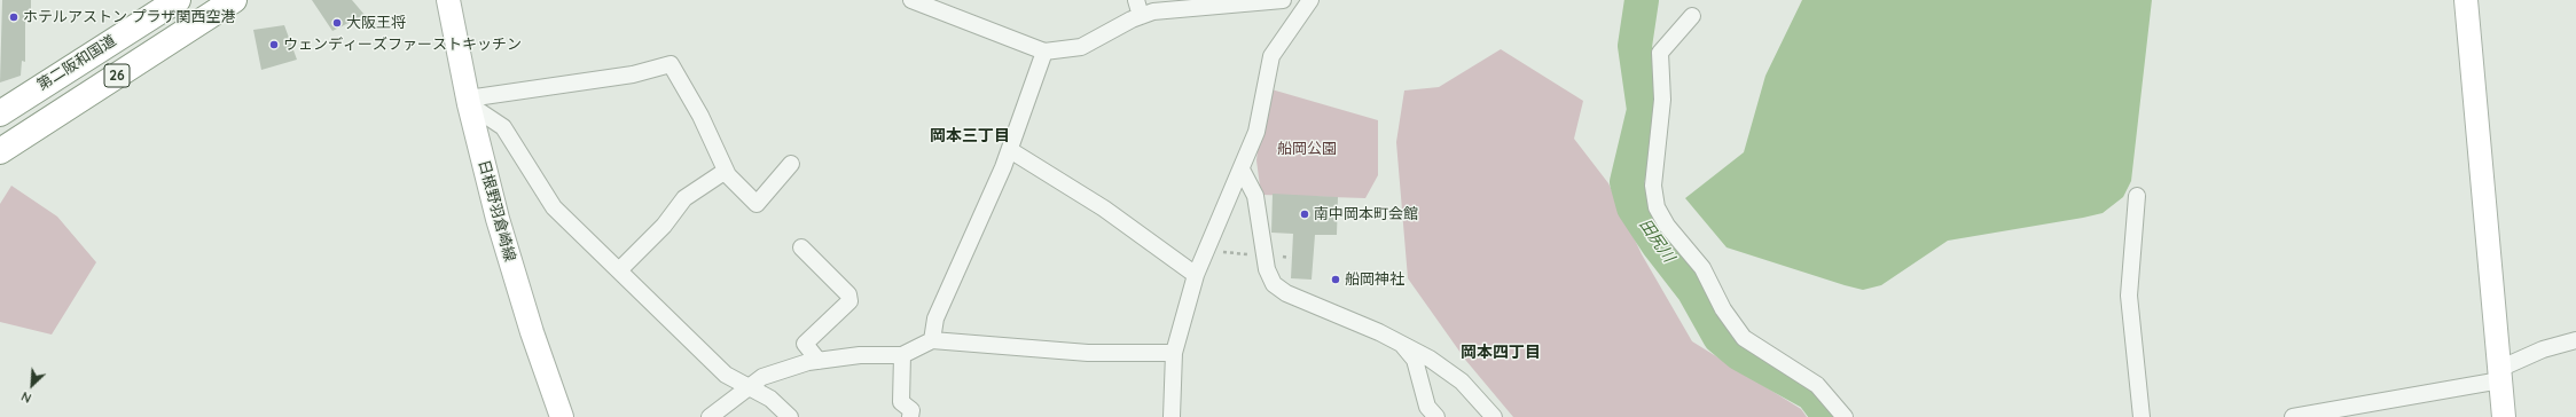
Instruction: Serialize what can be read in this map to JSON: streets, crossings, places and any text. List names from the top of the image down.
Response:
{
  "streets": {
    "highway": ["第二阪和国道", "26"],
    "main road": ["日根野羽倉崎線"]
  },
  "districts": ["岡本三丁目", "岡本四丁目"],
  "water": ["田尻川"],
  "parks": ["船岡公園"],
  "places": [
    "ホテルアストン プラザ関西空港",
    "大阪王将",
    "ウェンディーズファーストキッチン",
    "南中岡本町会館",
    "船岡神社"
  ],
  "north": "bottom left"
}
